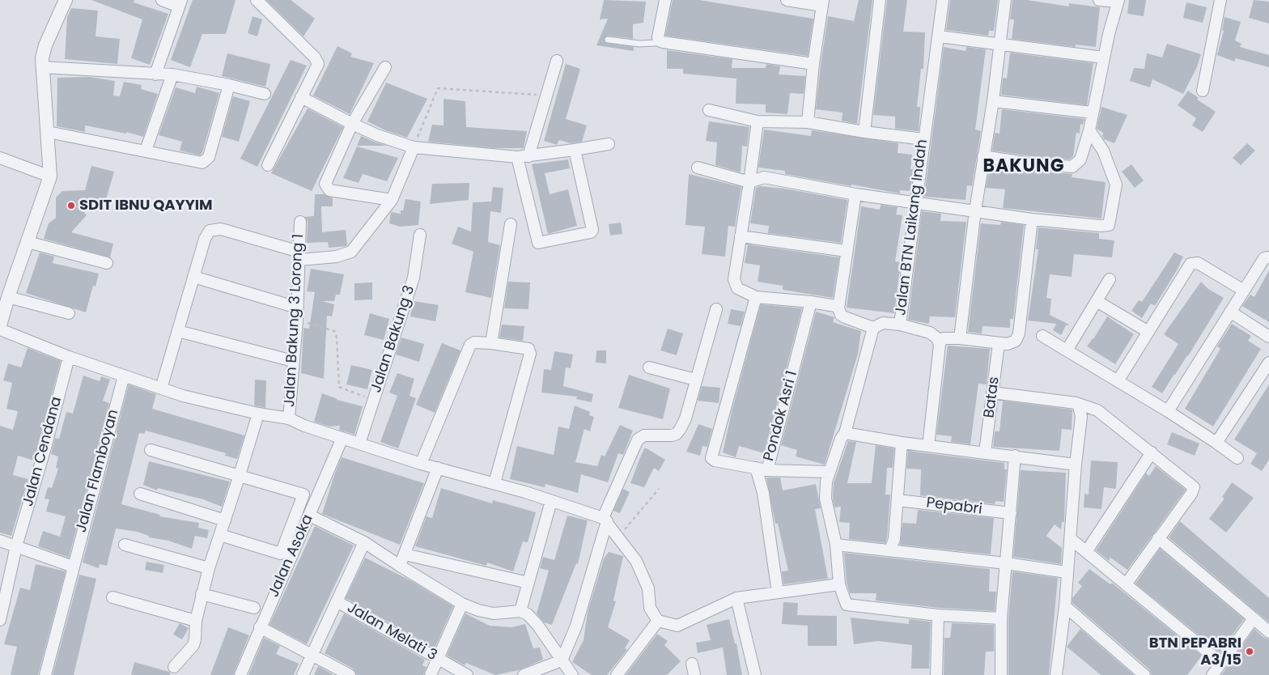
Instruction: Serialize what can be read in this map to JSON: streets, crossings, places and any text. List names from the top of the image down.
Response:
{
  "streets": {
    "street": [
      "Jalan BTN Laikang Indah",
      "Jalan Bakung 3 Lorong 1",
      "Jalan Bakung 3",
      "Batas",
      "Pondok Asri 1",
      "Jalan Cendana",
      "Jalan Flamboyan",
      "Pepabri",
      "Jalan Asoka",
      "Jalan Melati 3"
    ]
  },
  "districts": ["BAKUNG"],
  "places": ["SDIT IBNU QAYYIM", "BTN PEPABRI A3/15"]
}
